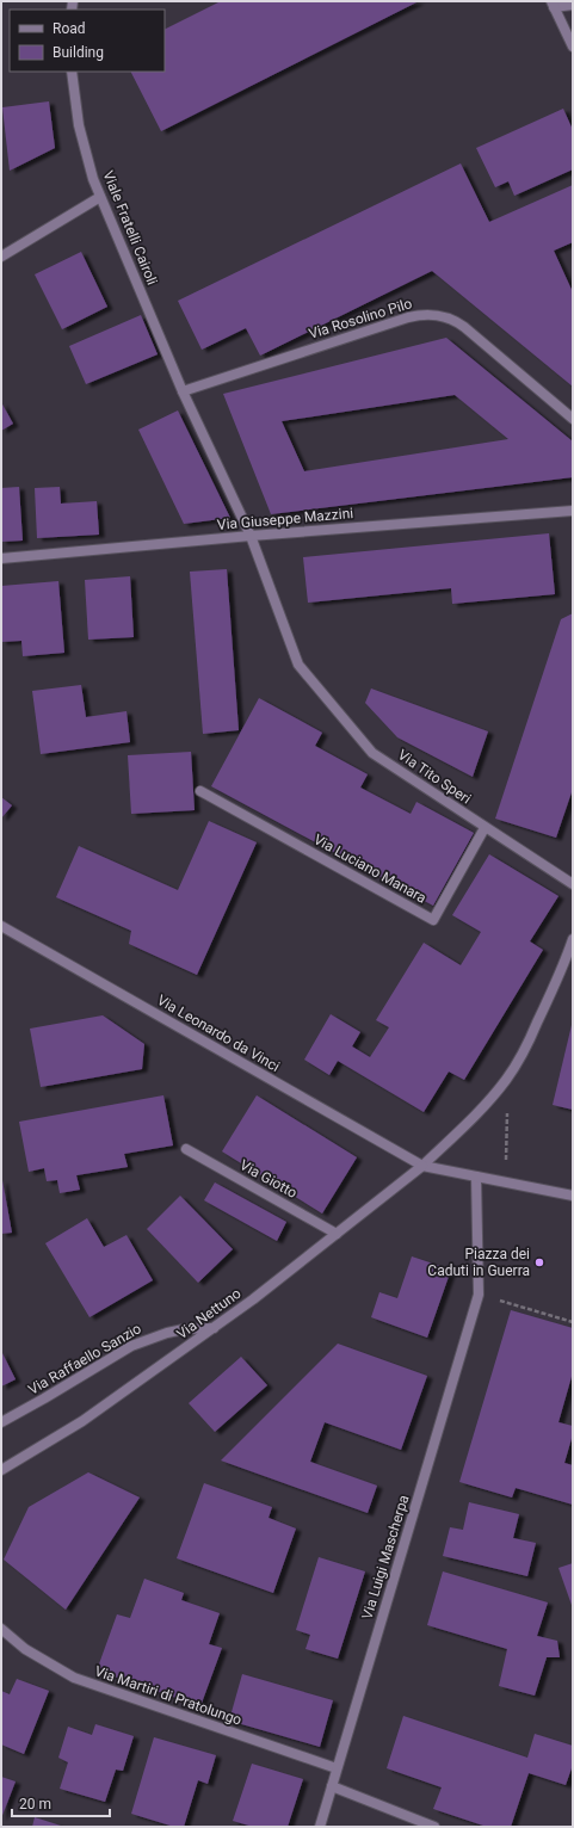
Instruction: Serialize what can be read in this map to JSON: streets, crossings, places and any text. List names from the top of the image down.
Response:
{
  "streets": {
    "street": [
      "Viale Fratelli Cairoli",
      "Via Rosolino Pilo",
      "Via Giuseppe Mazzini",
      "Via Tito Speri",
      "Via Luciano Manara",
      "Via Leonardo da Vinci",
      "Via Giotto",
      "Via Nettuno",
      "Via Raffaello Sanzio",
      "Via Luigi Mascherpa",
      "Via Martiri di Pratolungo"
    ]
  },
  "crossings": [
    ["Viale Fratelli Cairoli", "Via Rosolino Pilo"],
    ["Viale Fratelli Cairoli", "Via Giuseppe Mazzini"],
    ["Viale Fratelli Cairoli", "Via Tito Speri"],
    ["Via Giuseppe Mazzini", "Via Tito Speri"],
    ["Via Tito Speri", "Via Luciano Manara"],
    ["Via Leonardo da Vinci", "Via Nettuno"],
    ["Via Giotto", "Via Nettuno"],
    ["Via Nettuno", "Via Raffaello Sanzio"],
    ["Via Luigi Mascherpa", "Via Martiri di Pratolungo"]
  ],
  "places": ["Piazza dei Caduti in Guerra"],
  "legend": ["Road", "Building"],
  "scale_bar": "20 m"
}
